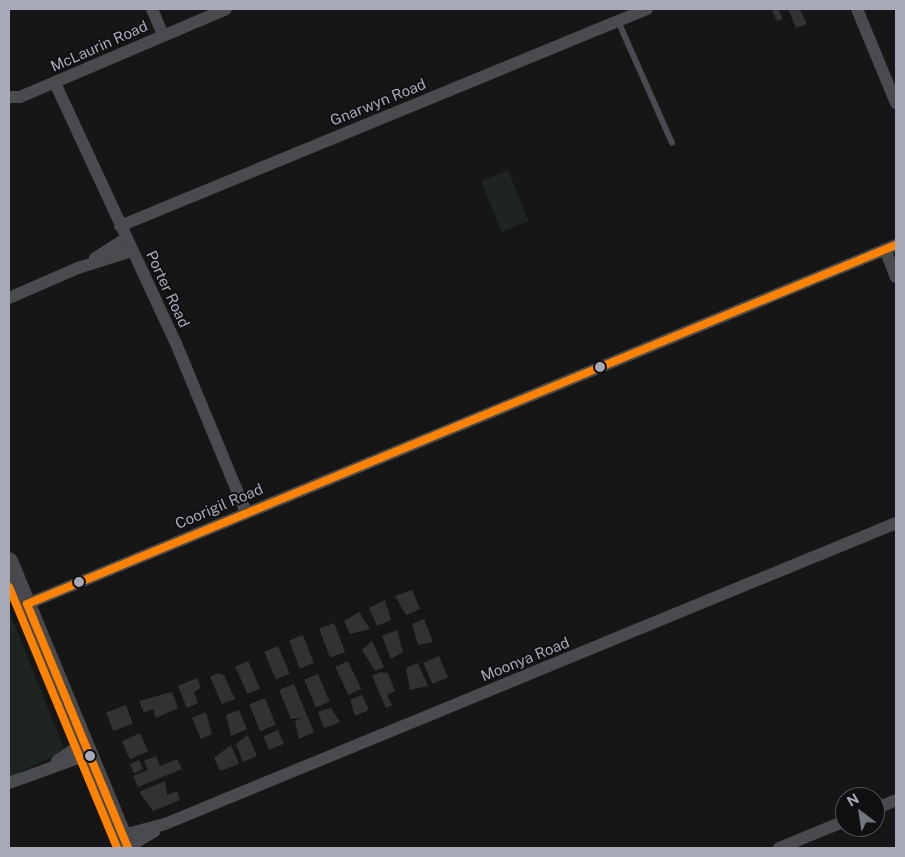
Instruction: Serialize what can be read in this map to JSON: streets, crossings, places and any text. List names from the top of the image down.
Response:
{
  "streets": {
    "street": [
      "McLaurin Road",
      "Gnarwyn Road",
      "Porter Road",
      "Coorigil Road",
      "Moonya Road"
    ]
  },
  "crossings": [
    ["McLaurin Road", "Porter Road"],
    ["Gnarwyn Road", "Porter Road"],
    ["Porter Road", "Coorigil Road"]
  ],
  "north": "top left"
}
